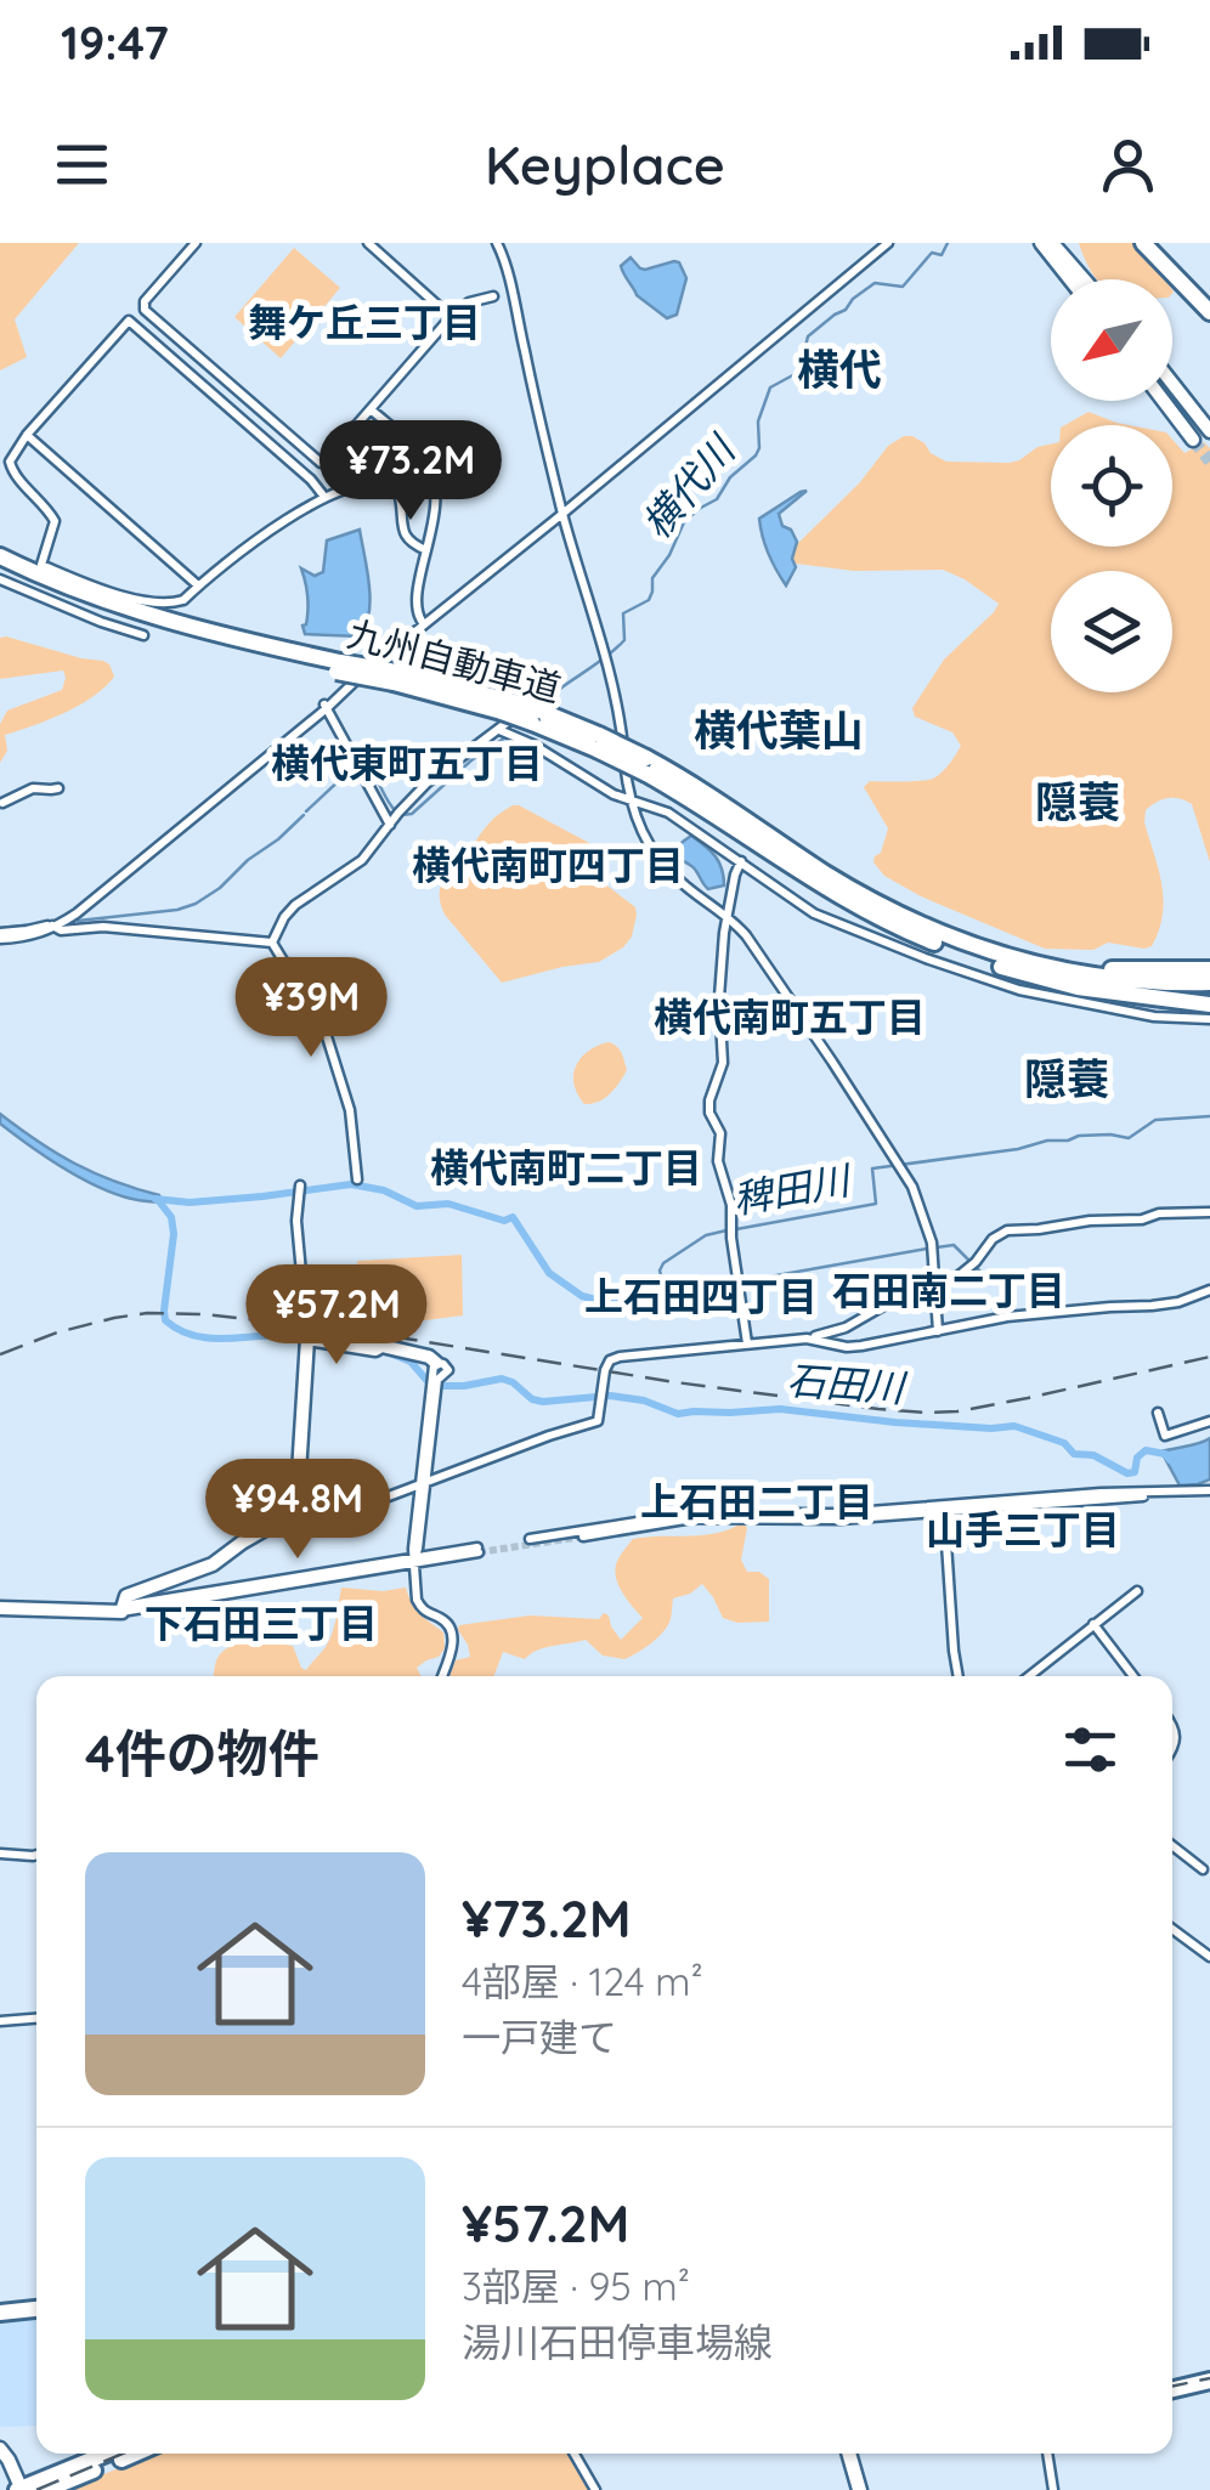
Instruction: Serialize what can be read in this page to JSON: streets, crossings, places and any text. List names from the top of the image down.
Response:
{
  "streets": {
    "highway": ["九州自動車道"]
  },
  "districts": [
    "舞ケ丘三丁目",
    "横代",
    "横代葉山",
    "横代東町五丁目",
    "隠蓑",
    "横代南町四丁目",
    "横代南町五丁目",
    "隠蓑",
    "横代南町二丁目",
    "石田南二丁目",
    "上石田四丁目",
    "上石田二丁目",
    "山手三丁目",
    "下石田三丁目"
  ],
  "water": ["横代川", "稗田川", "石田川"],
  "north": "bottom left",
  "page": {
    "status": "19:47",
    "header": "Keyplace",
    "price": [
      "¥73.2M",
      "¥39M",
      "¥57.2M",
      "¥94.8M"
    ],
    "heading": "4件の物件",
    "list": [
      {
        "name": "¥73.2M",
        "note": "4部屋 · 124 m² · 一戸建て"
      },
      {
        "name": "¥57.2M",
        "note": "3部屋 · 95 m² · 湯川石田停車場線"
      }
    ]
  }
}
